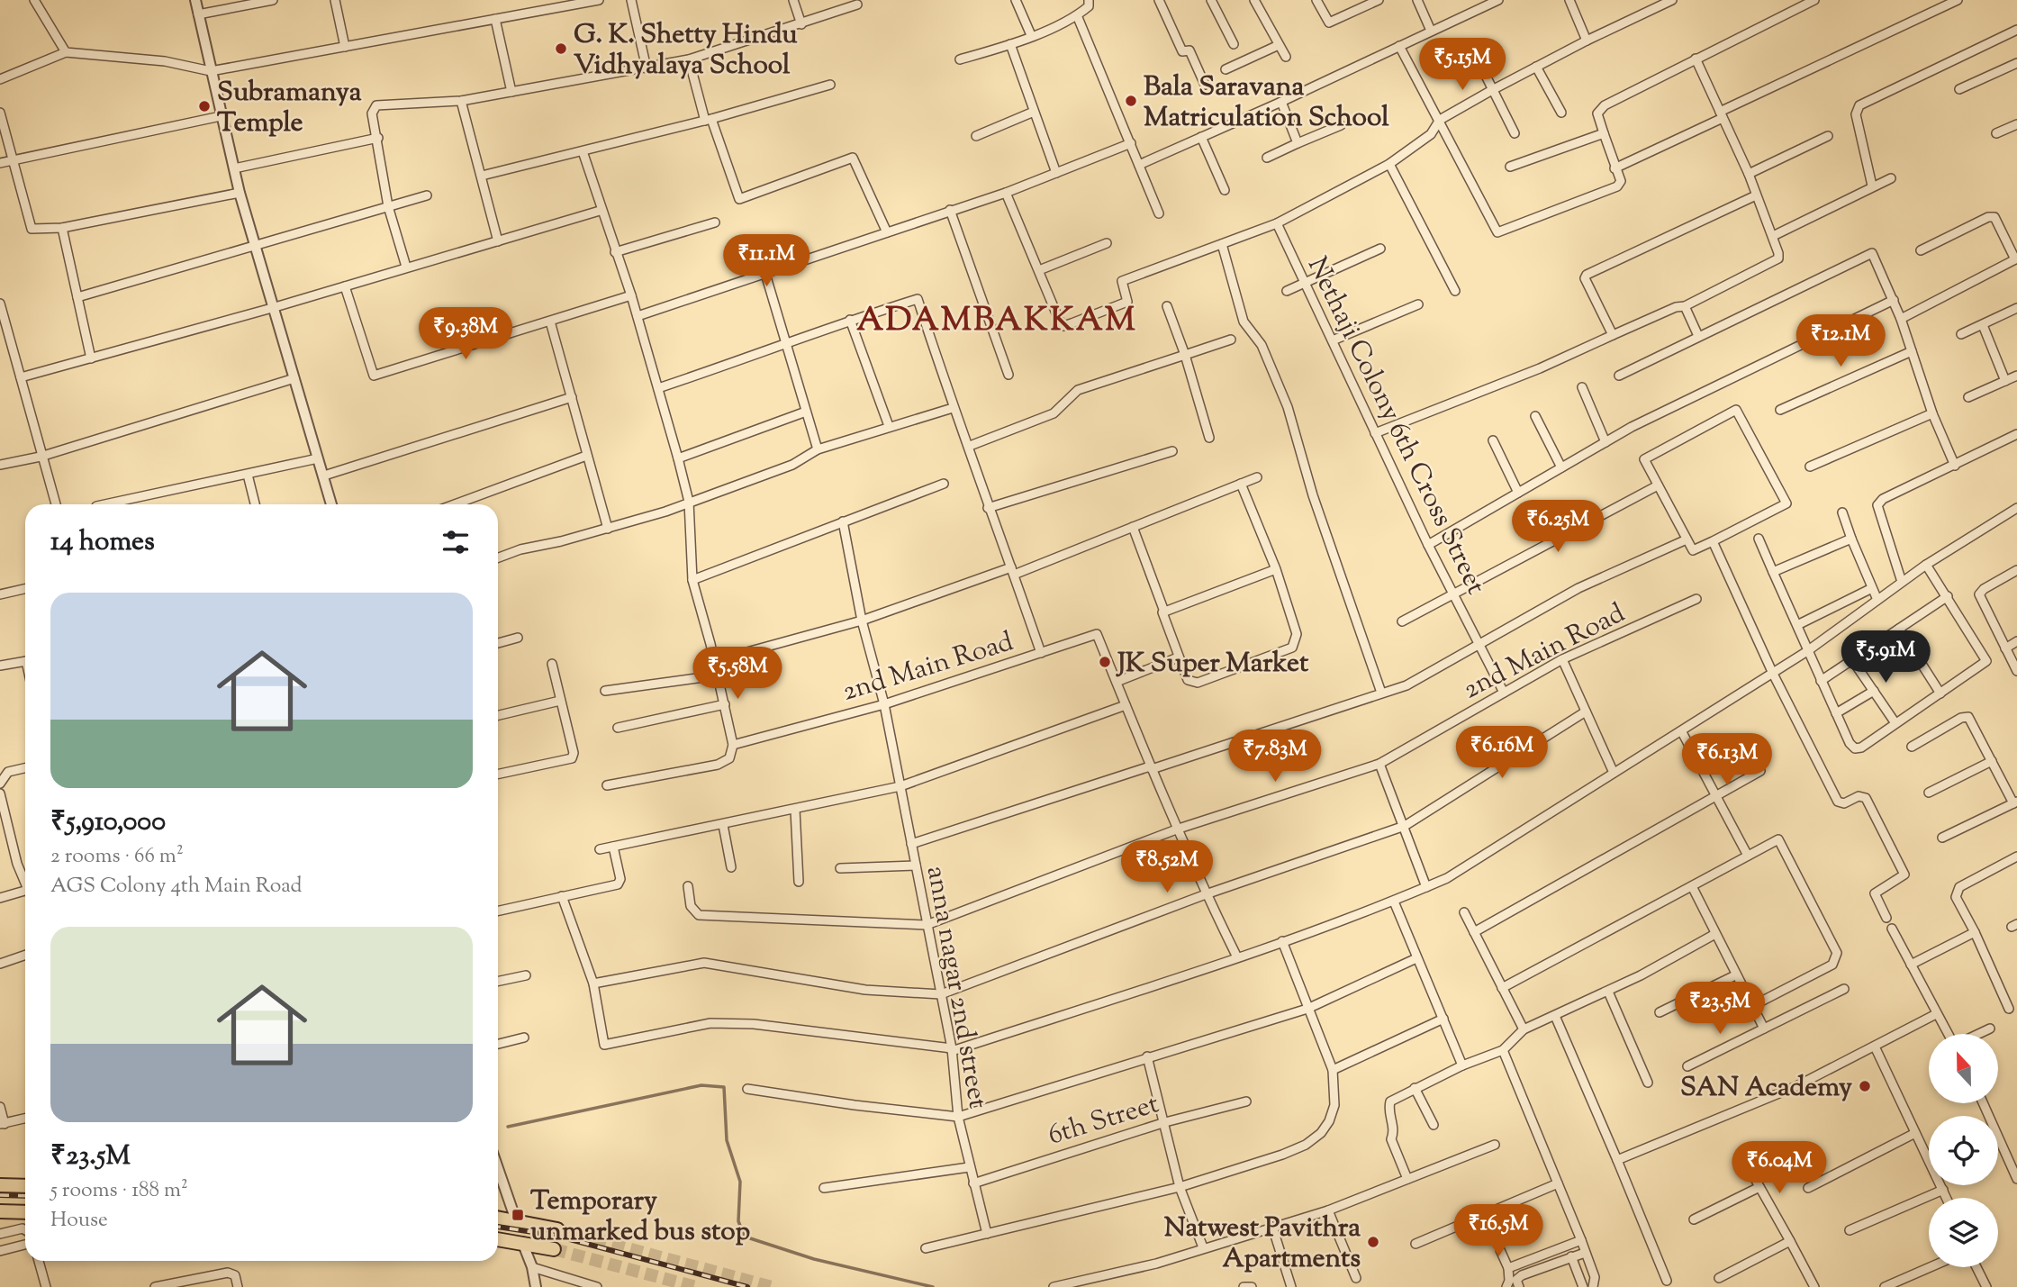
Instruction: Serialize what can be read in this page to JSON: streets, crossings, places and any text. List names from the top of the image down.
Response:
{
  "streets": {
    "street": [
      "Nethaji Colony 6th Cross Street",
      "2nd Main Road",
      "anna nagar 2nd street",
      "6th Street"
    ]
  },
  "crossings": [
    ["Nethaji Colony 6th Cross Street", "2nd Main Road"],
    ["2nd Main Road", "anna nagar 2nd street"],
    ["anna nagar 2nd street", "6th Street"]
  ],
  "districts": ["ADAMBAKKAM"],
  "places": {
    "other": [
      "G. K. Shetty Hindu Vidhyalaya School",
      "Bala Saravana Matriculation School",
      "Subramanya Temple",
      "JK Super Market",
      "SAN Academy",
      "Natwest Pavithra Apartments"
    ],
    "transit": ["Temporary unmarked bus stop"]
  },
  "north": "top",
  "page": {
    "price": [
      "₹5.15M",
      "₹11.1M",
      "₹9.38M",
      "₹12.1M",
      "₹6.25M",
      "₹5.91M",
      "₹5.58M",
      "₹6.16M",
      "₹7.83M",
      "₹6.13M",
      "₹8.52M",
      "₹23.5M",
      "₹6.04M",
      "₹16.5M"
    ],
    "heading": "14 homes",
    "list": [
      {
        "name": "₹5,910,000",
        "note": "2 rooms · 66 m² · AGS Colony 4th Main Road"
      },
      {
        "name": "₹23.5M",
        "note": "5 rooms · 188 m² · House"
      }
    ]
  }
}
